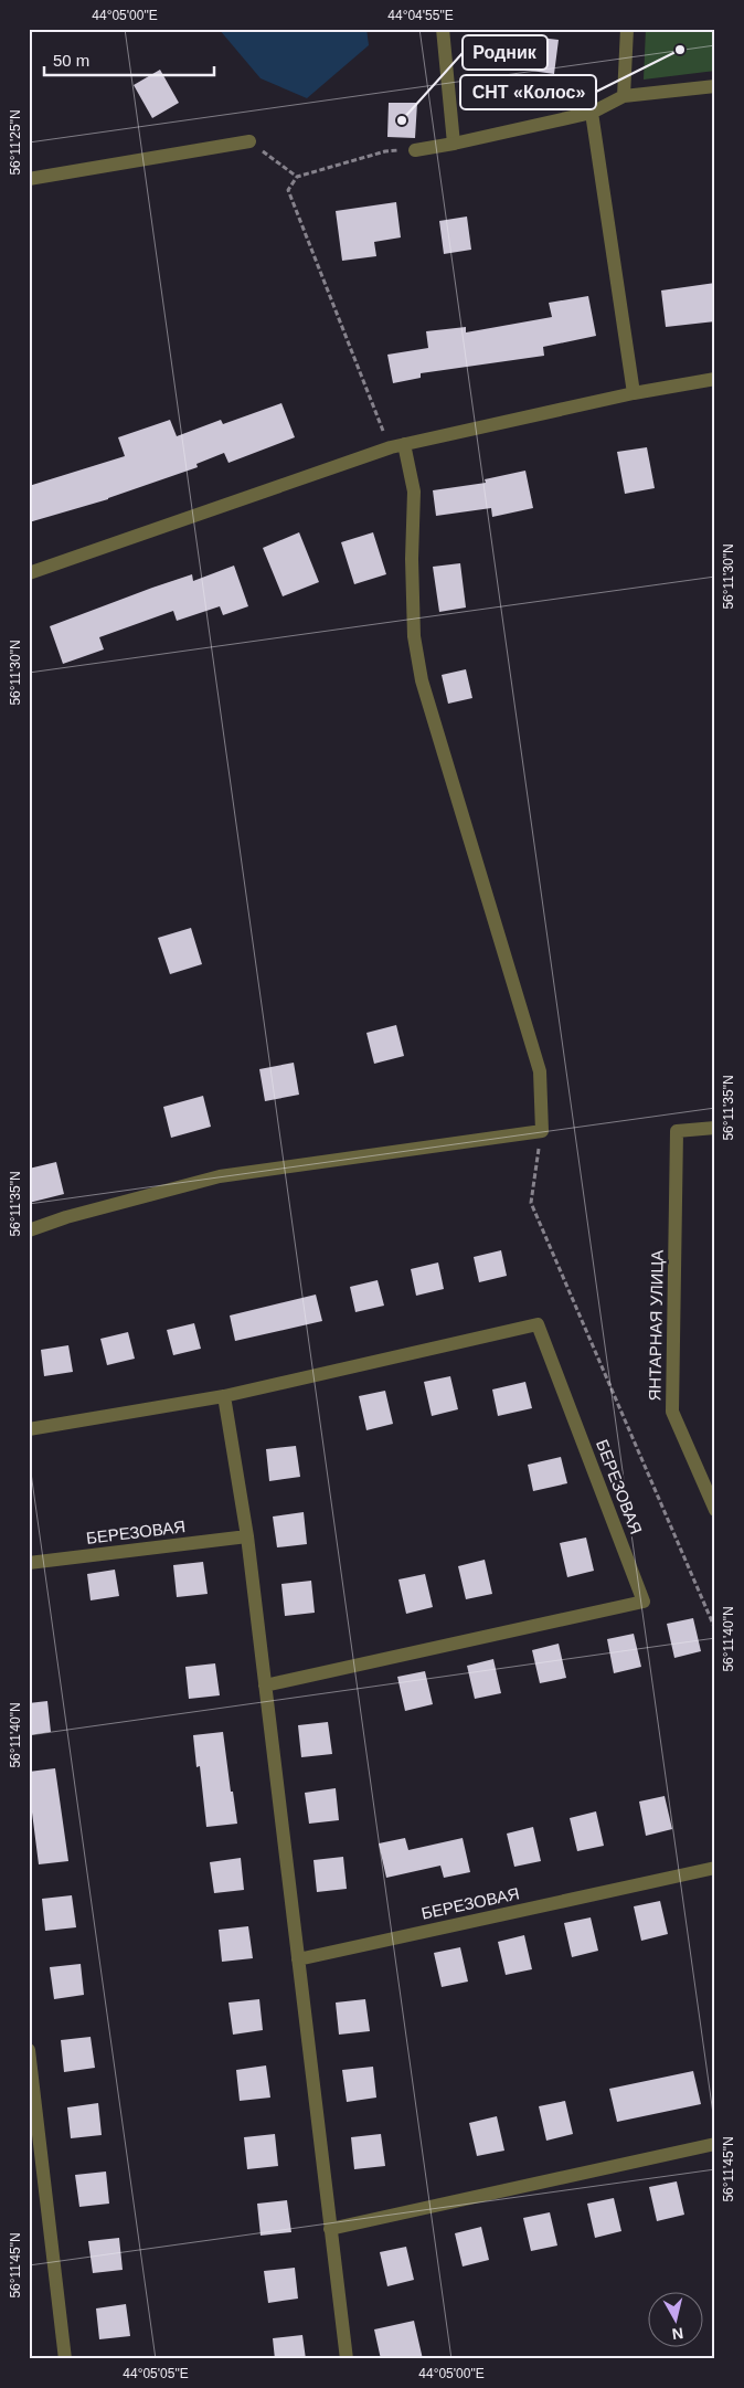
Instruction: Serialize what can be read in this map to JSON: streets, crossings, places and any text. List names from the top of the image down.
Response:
{
  "streets": {
    "street": ["ЯНТАРНАЯ УЛИЦА", "БЕРЕЗОВАЯ"]
  },
  "places": ["СНТ «Колос»", "Родник"],
  "scale_bar": "50 m",
  "north": "bottom",
  "coordinates": [
    "44°05'00\"E",
    "44°04'55\"E",
    "56°11'25\"N",
    "56°11'30\"N",
    "56°11'35\"N",
    "56°11'40\"N",
    "56°11'45\"N",
    "44°05'05\"E"
  ]
}
